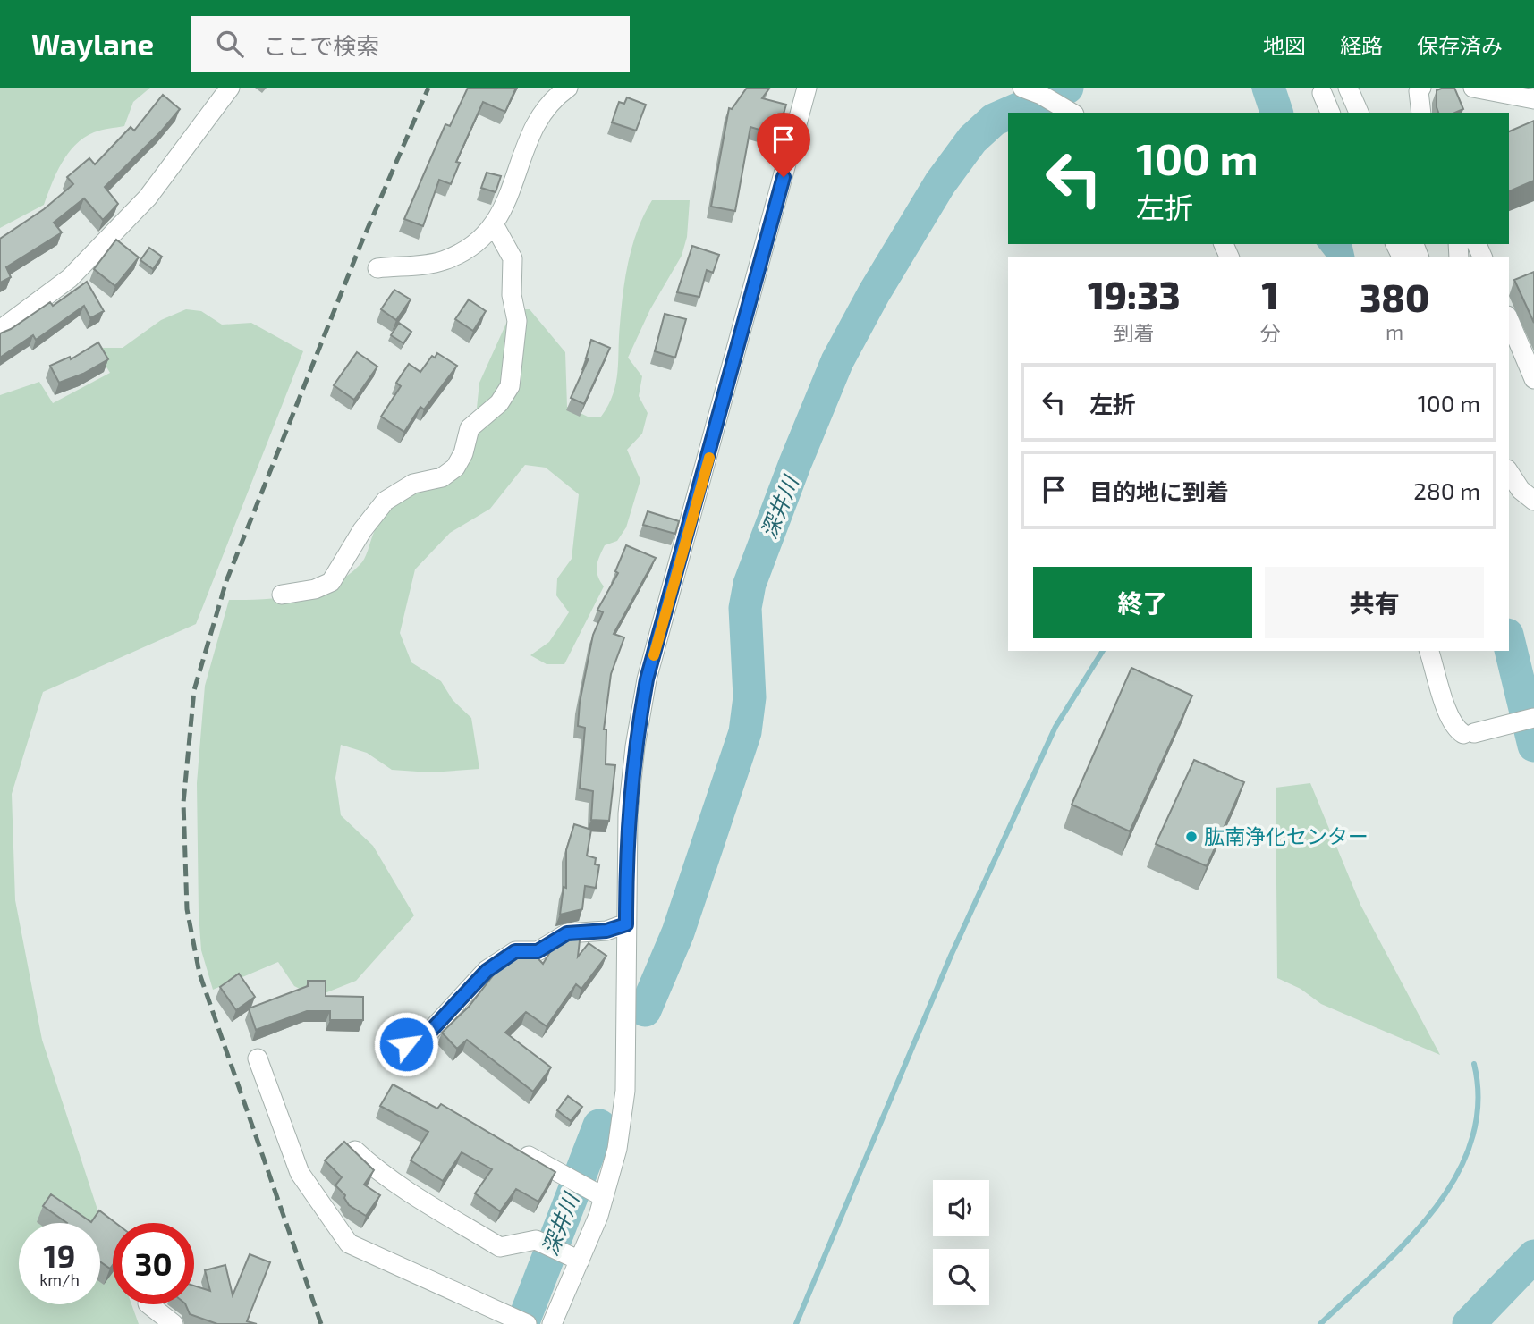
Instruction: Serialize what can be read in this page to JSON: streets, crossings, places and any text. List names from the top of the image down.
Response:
{
  "water": ["深井川"],
  "places": ["肱南浄化センター"],
  "page": {
    "header": "Waylane",
    "search": "ここで検索",
    "nav": ["地図", "経路", "保存済み"],
    "turn": ["100 m", "左折"],
    "eta": [
      "19:33",
      "到着",
      "1",
      "分",
      "380",
      "m"
    ],
    "list": [
      {
        "name": "左折",
        "value": "100 m"
      },
      {
        "name": "目的地に到着",
        "value": "280 m"
      }
    ],
    "buttons": ["終了", "共有"],
    "speed": "19 km/h",
    "limit": "30"
  }
}
